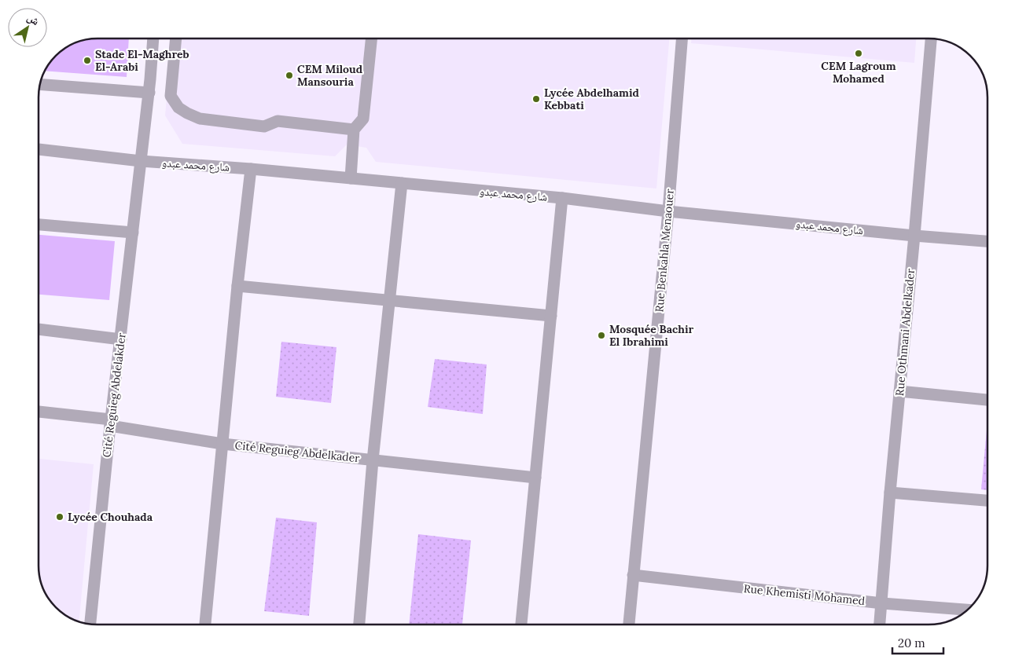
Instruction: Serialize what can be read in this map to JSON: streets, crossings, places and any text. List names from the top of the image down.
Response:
{
  "streets": {
    "street": [
      "شارع محمد عبدو",
      "Rue Benkahla Menaouer",
      "Rue Othmani Abdelkader",
      "Cité Reguieg Abdelakder",
      "Cité Reguieg Abdelkader",
      "Rue Khemisti Mohamed"
    ]
  },
  "crossings": [
    ["شارع محمد عبدو", "Rue Benkahla Menaouer"],
    ["شارع محمد عبدو", "Rue Othmani Abdelkader"],
    ["شارع محمد عبدو", "Cité Reguieg Abdelakder"],
    ["Rue Benkahla Menaouer", "Rue Khemisti Mohamed"],
    ["Rue Othmani Abdelkader", "Rue Khemisti Mohamed"]
  ],
  "places": [
    "CEM Lagroum Mohamed",
    "Stade El-Maghreb El-Arabi",
    "CEM Miloud Mansouria",
    "Lycée Abdelhamid Kebbati",
    "Mosquée Bachir El Ibrahimi",
    "Lycée Chouhada"
  ],
  "scale_bar": "20 m",
  "north": "top right"
}
